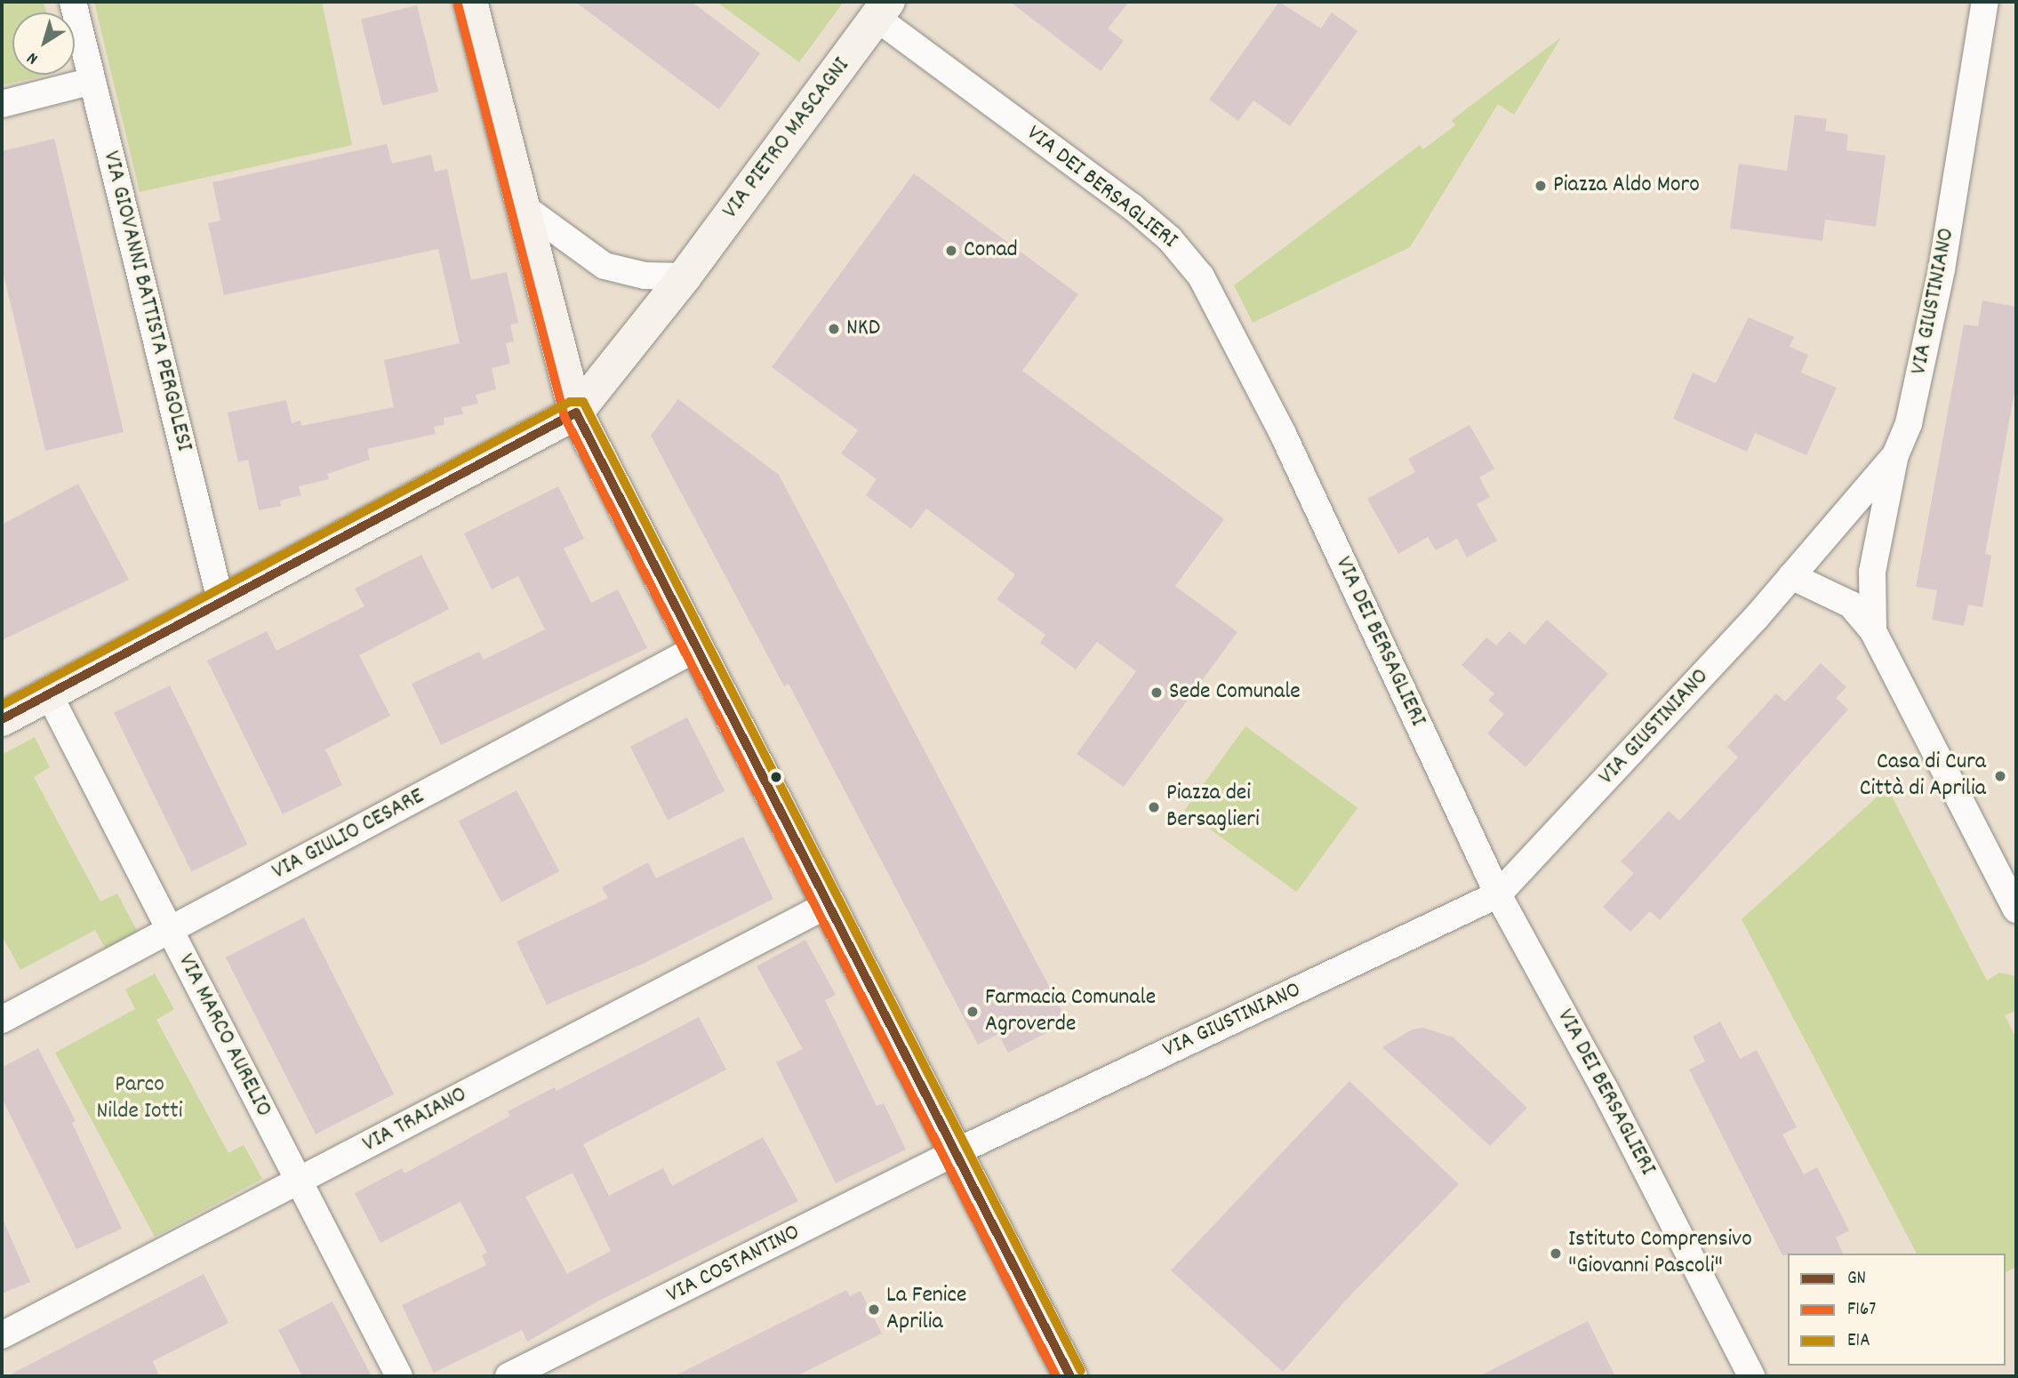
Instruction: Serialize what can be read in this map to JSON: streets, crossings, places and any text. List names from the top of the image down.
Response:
{
  "streets": {
    "street": [
      "VIA PIETRO MASCAGNI",
      "VIA DEI BERSAGLIERI",
      "VIA GIOVANNI BATTISTA PERGOLESI",
      "VIA GIUSTINIANO",
      "VIA GIULIO CESARE",
      "VIA MARCO AURELIO",
      "VIA TRAIANO",
      "VIA COSTANTINO"
    ]
  },
  "crossings": [
    ["VIA PIETRO MASCAGNI", "VIA DEI BERSAGLIERI"],
    ["VIA DEI BERSAGLIERI", "VIA GIUSTINIANO"],
    ["VIA GIUSTINIANO", "VIA COSTANTINO"],
    ["VIA GIULIO CESARE", "VIA MARCO AURELIO"],
    ["VIA MARCO AURELIO", "VIA TRAIANO"]
  ],
  "parks": ["Parco Nilde Iotti"],
  "places": [
    "Piazza Aldo Moro",
    "Conad",
    "NKD",
    "Sede Comunale",
    "Casa di Cura Città di Aprilia",
    "Piazza dei Bersaglieri",
    "Farmacia Comunale Agroverde",
    "Istituto Comprensivo \"Giovanni Pascoli\"",
    "La Fenice Aprilia"
  ],
  "lines": ["transit line F167", "transit line E1A", "transit line GN"],
  "legend": ["GN", "F167", "E1A"],
  "north": "bottom left"
}
